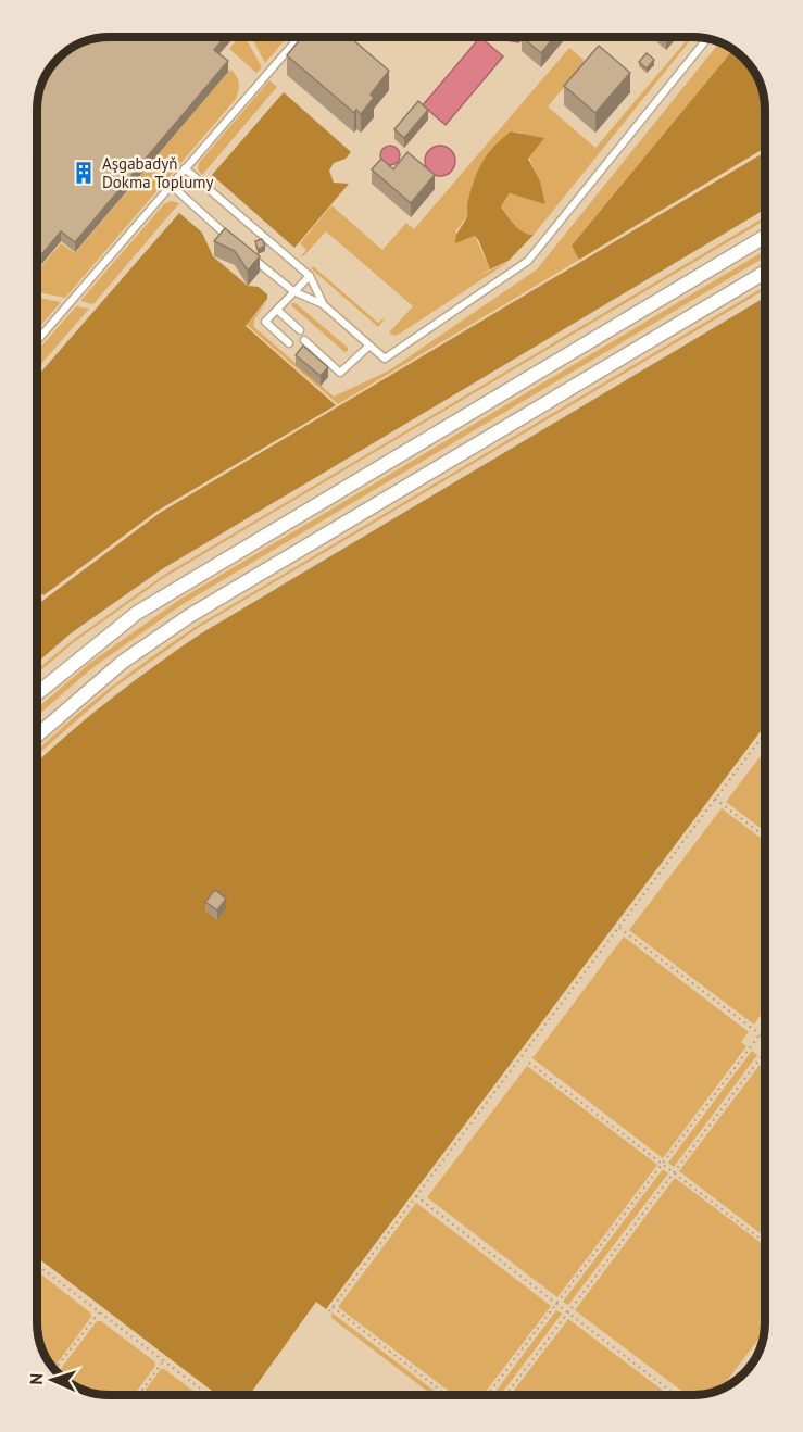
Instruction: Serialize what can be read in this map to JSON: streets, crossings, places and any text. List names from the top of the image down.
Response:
{
  "places": {
    "building": ["Aşgabadyň Dokma Toplumy"]
  },
  "north": "left"
}
